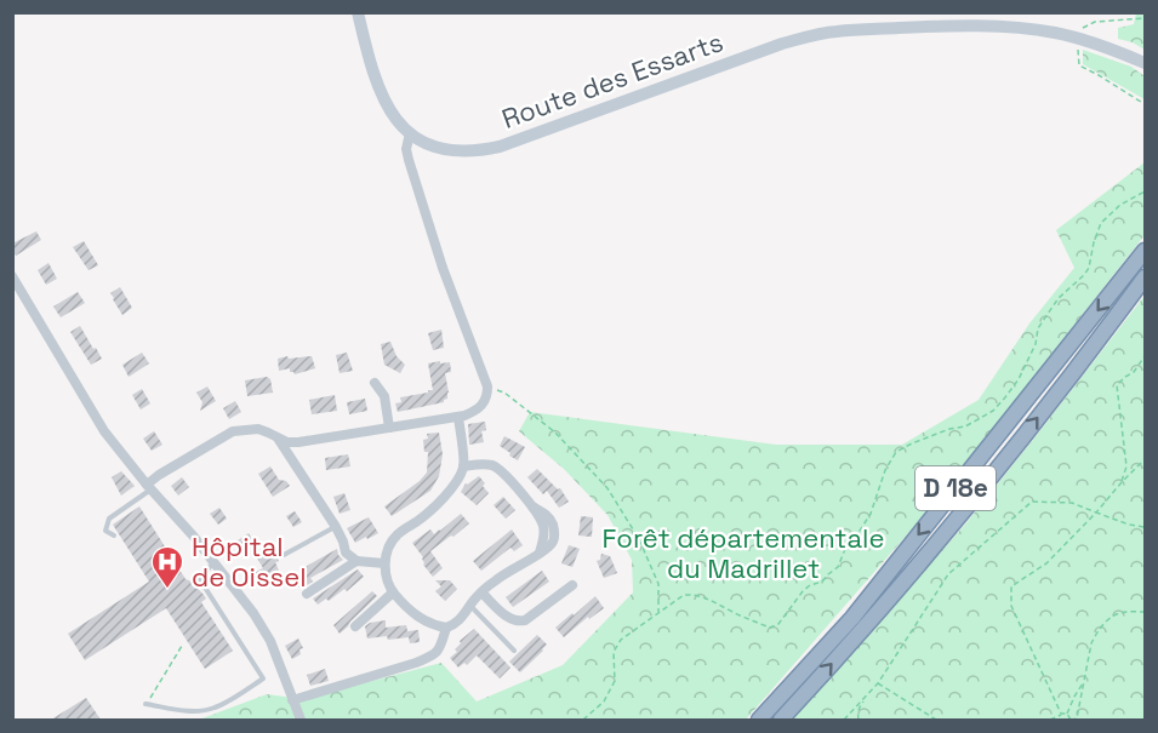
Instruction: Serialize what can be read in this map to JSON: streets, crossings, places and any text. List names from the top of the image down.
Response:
{
  "streets": {
    "highway": ["D 18e"],
    "main road": ["Route des Essarts"]
  },
  "parks": ["Forêt départementale du Madrillet"],
  "places": {
    "hospital": ["Hôpital de Oissel"]
  }
}
